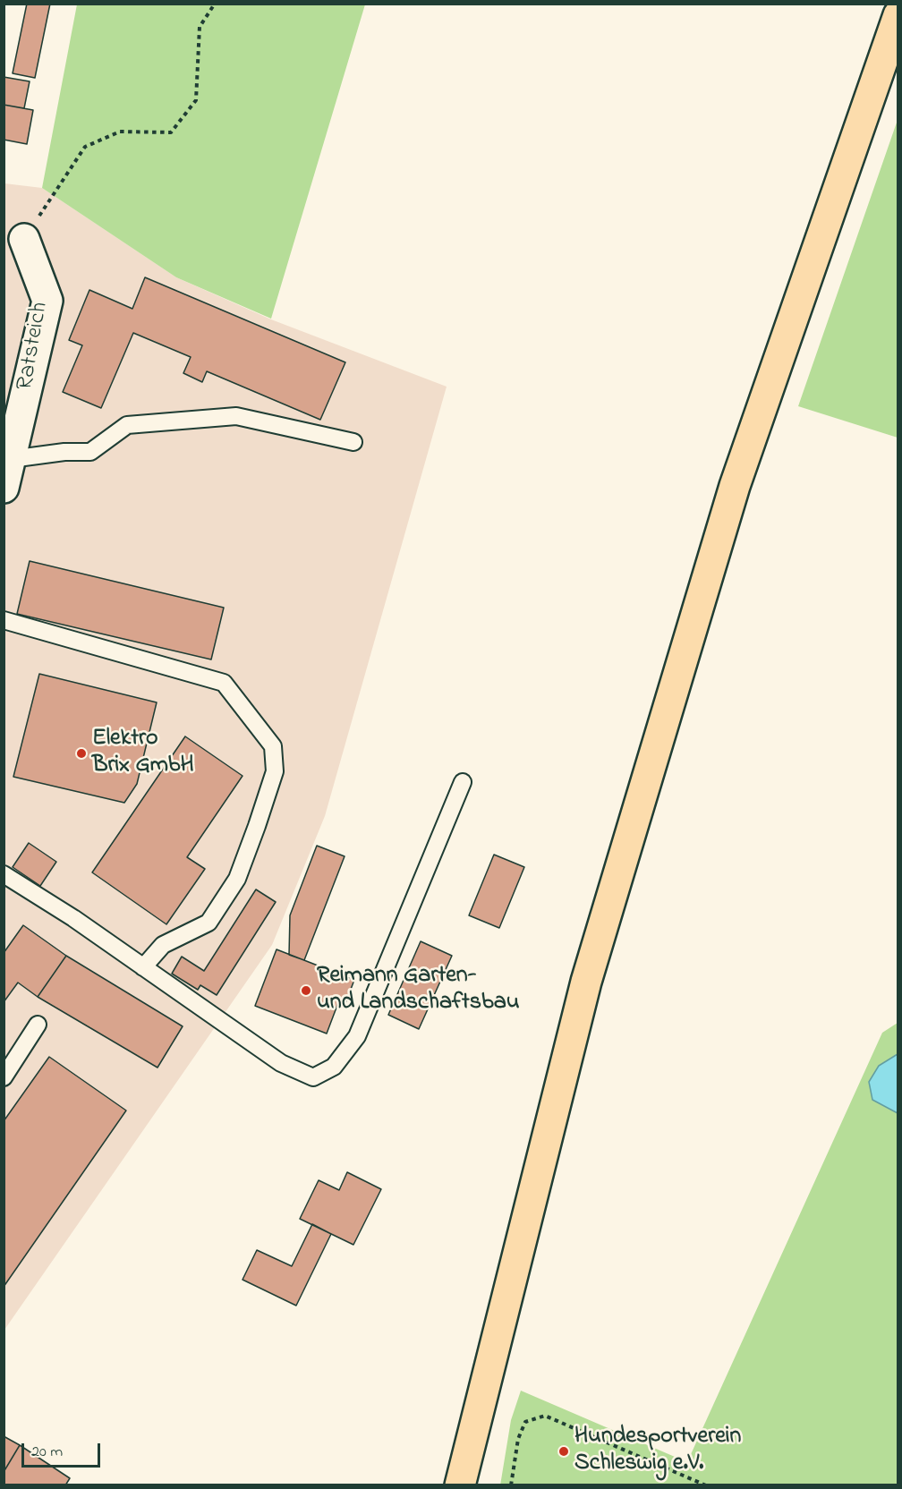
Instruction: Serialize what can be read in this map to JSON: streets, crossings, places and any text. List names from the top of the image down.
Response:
{
  "streets": {
    "street": ["Ratsteich"]
  },
  "places": ["Elektro Brix GmbH", "Reimann Garten- und Landschaftsbau", "Hundesportverein Schleswig e.V."],
  "scale_bar": "20 m"
}
